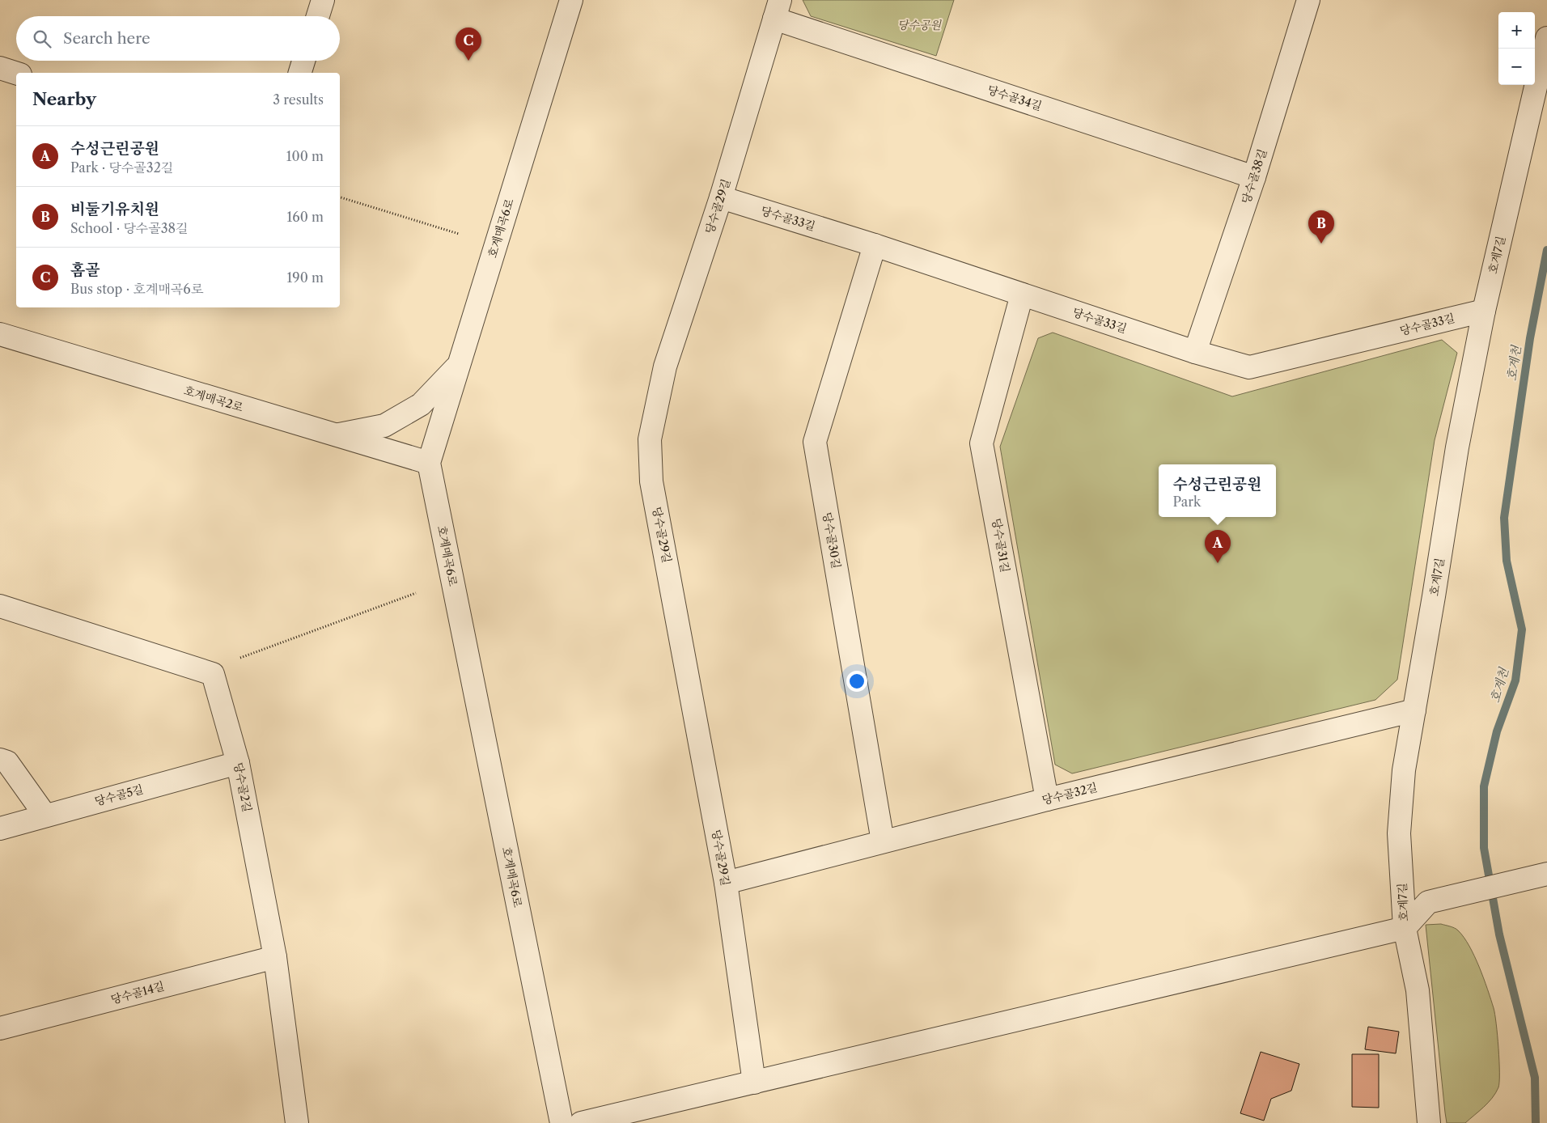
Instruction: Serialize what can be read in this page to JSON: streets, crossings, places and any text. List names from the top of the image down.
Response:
{
  "streets": {
    "street": [
      "당수골34길",
      "당수골38길",
      "당수골29길",
      "당수골33길",
      "호계매곡6로",
      "호계7길",
      "호계매곡2로",
      "당수골30길",
      "당수골31길",
      "당수골2길",
      "당수골32길",
      "당수골5길",
      "당수골14길"
    ]
  },
  "crossings": [
    ["당수골34길", "당수골38길"],
    ["당수골34길", "당수골29길"],
    ["당수골38길", "당수골33길"],
    ["당수골29길", "당수골33길"],
    ["당수골29길", "당수골32길"],
    ["당수골33길", "호계7길"],
    ["당수골33길", "당수골30길"],
    ["당수골33길", "당수골31길"],
    ["호계매곡6로", "호계매곡2로"],
    ["호계7길", "당수골32길"],
    ["당수골30길", "당수골32길"],
    ["당수골31길", "당수골32길"],
    ["당수골2길", "당수골5길"],
    ["당수골2길", "당수골14길"]
  ],
  "water": ["호계천"],
  "parks": ["당수공원"],
  "page": {
    "map_buttons": ["+", "−"],
    "search": "Search here",
    "pins": ["C", "B", "A"],
    "heading": ["Nearby", "3 results"],
    "list": [
      {
        "mark": "A",
        "name": "수성근린공원",
        "note": "Park · 당수골32길",
        "value": "100 m"
      },
      {
        "mark": "B",
        "name": "비둘기유치원",
        "note": "School · 당수골38길",
        "value": "160 m"
      },
      {
        "mark": "C",
        "name": "홈골",
        "note": "Bus stop · 호계매곡6로",
        "value": "190 m"
      }
    ],
    "popup": ["수성근린공원", "Park"]
  }
}
